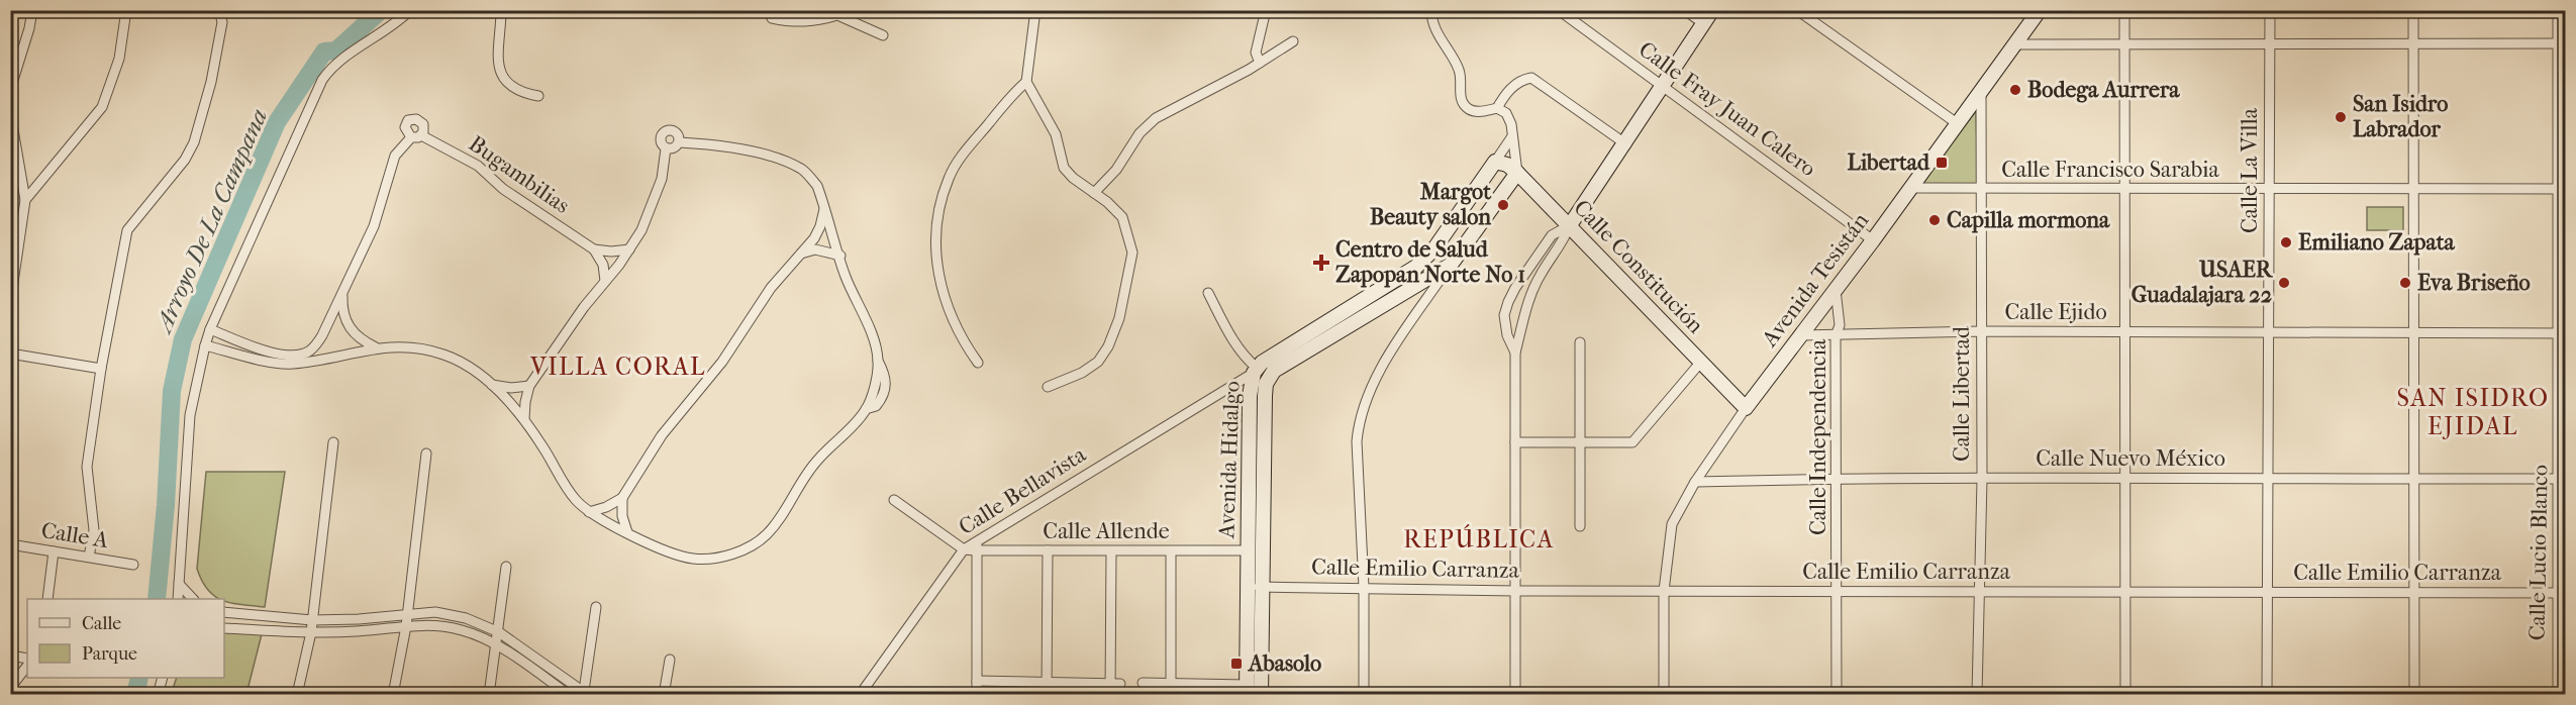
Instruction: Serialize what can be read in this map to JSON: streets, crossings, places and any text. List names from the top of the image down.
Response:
{
  "streets": {
    "main road": ["Calle Constitución", "Avenida Tesistán", "Avenida Hidalgo"],
    "street": [
      "Calle Fray Juan Calero",
      "Calle Francisco Sarabia",
      "Calle La Villa",
      "Bugambilias",
      "Calle Ejido",
      "Calle Libertad",
      "Calle Independencia",
      "Calle Nuevo México",
      "Calle Bellavista",
      "Calle Allende",
      "Calle A",
      "Calle Lucio Blanco",
      "Calle Emilio Carranza"
    ]
  },
  "crossings": [
    ["Calle Fray Juan Calero", "Avenida Tesistán"],
    ["Calle Francisco Sarabia", "Calle La Villa"],
    ["Calle Francisco Sarabia", "Avenida Tesistán"],
    ["Calle Francisco Sarabia", "Calle Libertad"],
    ["Calle Francisco Sarabia", "Calle Lucio Blanco"],
    ["Calle La Villa", "Calle Ejido"],
    ["Calle La Villa", "Calle Nuevo México"],
    ["Calle La Villa", "Calle Emilio Carranza"],
    ["Calle Constitución", "Avenida Tesistán"],
    ["Calle Constitución", "Avenida Hidalgo"],
    ["Avenida Tesistán", "Calle Ejido"],
    ["Avenida Tesistán", "Calle Libertad"],
    ["Avenida Tesistán", "Calle Independencia"],
    ["Avenida Tesistán", "Calle Nuevo México"],
    ["Avenida Tesistán", "Calle Emilio Carranza"],
    ["Calle Ejido", "Calle Libertad"],
    ["Calle Ejido", "Calle Independencia"],
    ["Calle Ejido", "Calle Lucio Blanco"],
    ["Calle Libertad", "Calle Nuevo México"],
    ["Calle Libertad", "Calle Emilio Carranza"],
    ["Calle Independencia", "Calle Nuevo México"],
    ["Calle Independencia", "Calle Emilio Carranza"],
    ["Calle Nuevo México", "Calle Lucio Blanco"],
    ["Avenida Hidalgo", "Calle Bellavista"],
    ["Avenida Hidalgo", "Calle Allende"],
    ["Avenida Hidalgo", "Calle Emilio Carranza"],
    ["Calle Bellavista", "Calle Allende"],
    ["Calle Lucio Blanco", "Calle Emilio Carranza"]
  ],
  "districts": ["VILLA CORAL", "SAN ISIDRO EJIDAL", "REPÚBLICA"],
  "water": ["Arroyo De La Campana"],
  "places": {
    "other": [
      "Bodega Aurrera",
      "San Isidro Labrador",
      "Margot Beauty salon",
      "Capilla mormona",
      "Emiliano Zapata",
      "USAER Guadalajara 22",
      "Eva Briseño"
    ],
    "transit": ["Libertad", "Abasolo"],
    "health": ["Centro de Salud Zapopan Norte No 1"]
  },
  "legend": ["Calle", "Parque"]
}
